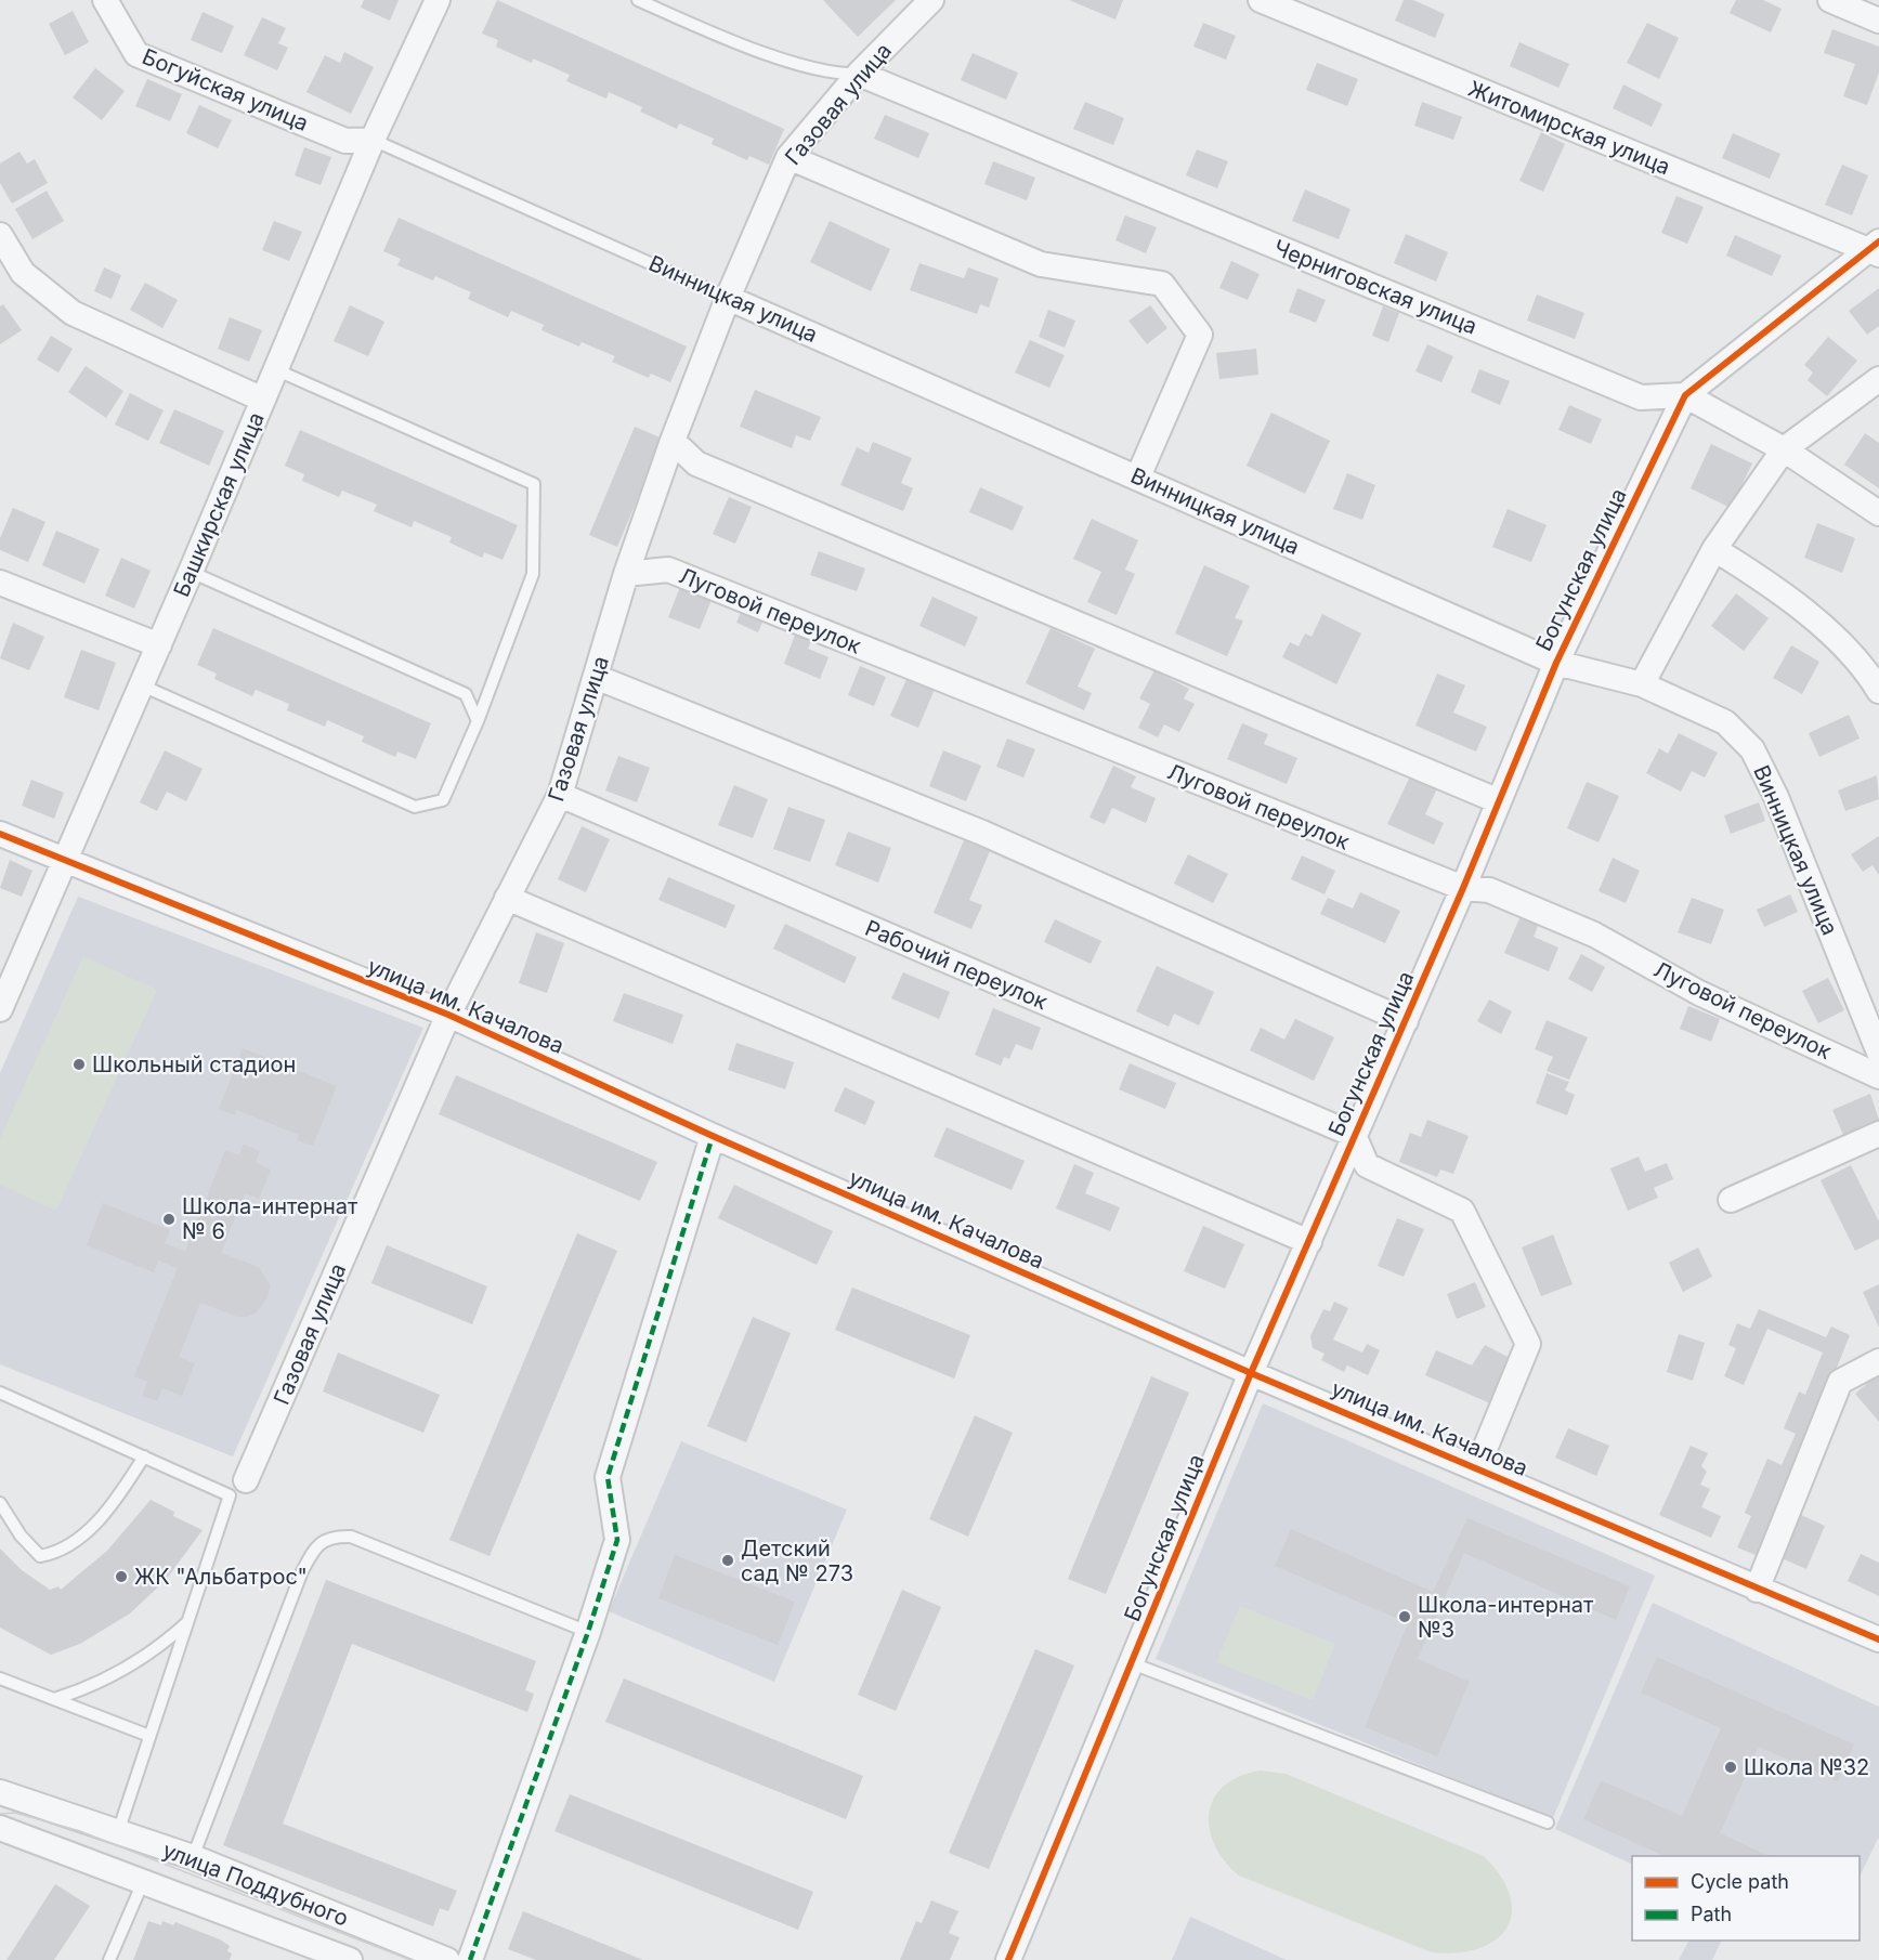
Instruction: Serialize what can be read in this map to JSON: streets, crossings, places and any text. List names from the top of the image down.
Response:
{
  "streets": {
    "street": [
      "Богуйская улица",
      "Газовая улица",
      "Житомирская улица",
      "Черниговская улица",
      "Винницкая улица",
      "Башкирская улица",
      "Богунская улица",
      "Луговой переулок",
      "Рабочий переулок",
      "улица им. Качалова",
      "улица Поддубного"
    ]
  },
  "crossings": [
    ["Богуйская улица", "Винницкая улица"],
    ["Богуйская улица", "Башкирская улица"],
    ["Газовая улица", "Черниговская улица"],
    ["Газовая улица", "Винницкая улица"],
    ["Газовая улица", "Луговой переулок"],
    ["Газовая улица", "Рабочий переулок"],
    ["Газовая улица", "улица им. Качалова"],
    ["Житомирская улица", "Богунская улица"],
    ["Черниговская улица", "Богунская улица"],
    ["Винницкая улица", "Башкирская улица"],
    ["Винницкая улица", "Богунская улица"],
    ["Башкирская улица", "улица им. Качалова"],
    ["Богунская улица", "Луговой переулок"],
    ["Богунская улица", "Рабочий переулок"],
    ["Богунская улица", "улица им. Качалова"]
  ],
  "places": [
    "Школьный стадион",
    "Школа-интернат № 6",
    "Детский сад № 273",
    "ЖК \"Альбатрос\"",
    "Школа-интернат №3",
    "Школа №32"
  ],
  "legend": ["Cycle path", "Path"]
}
